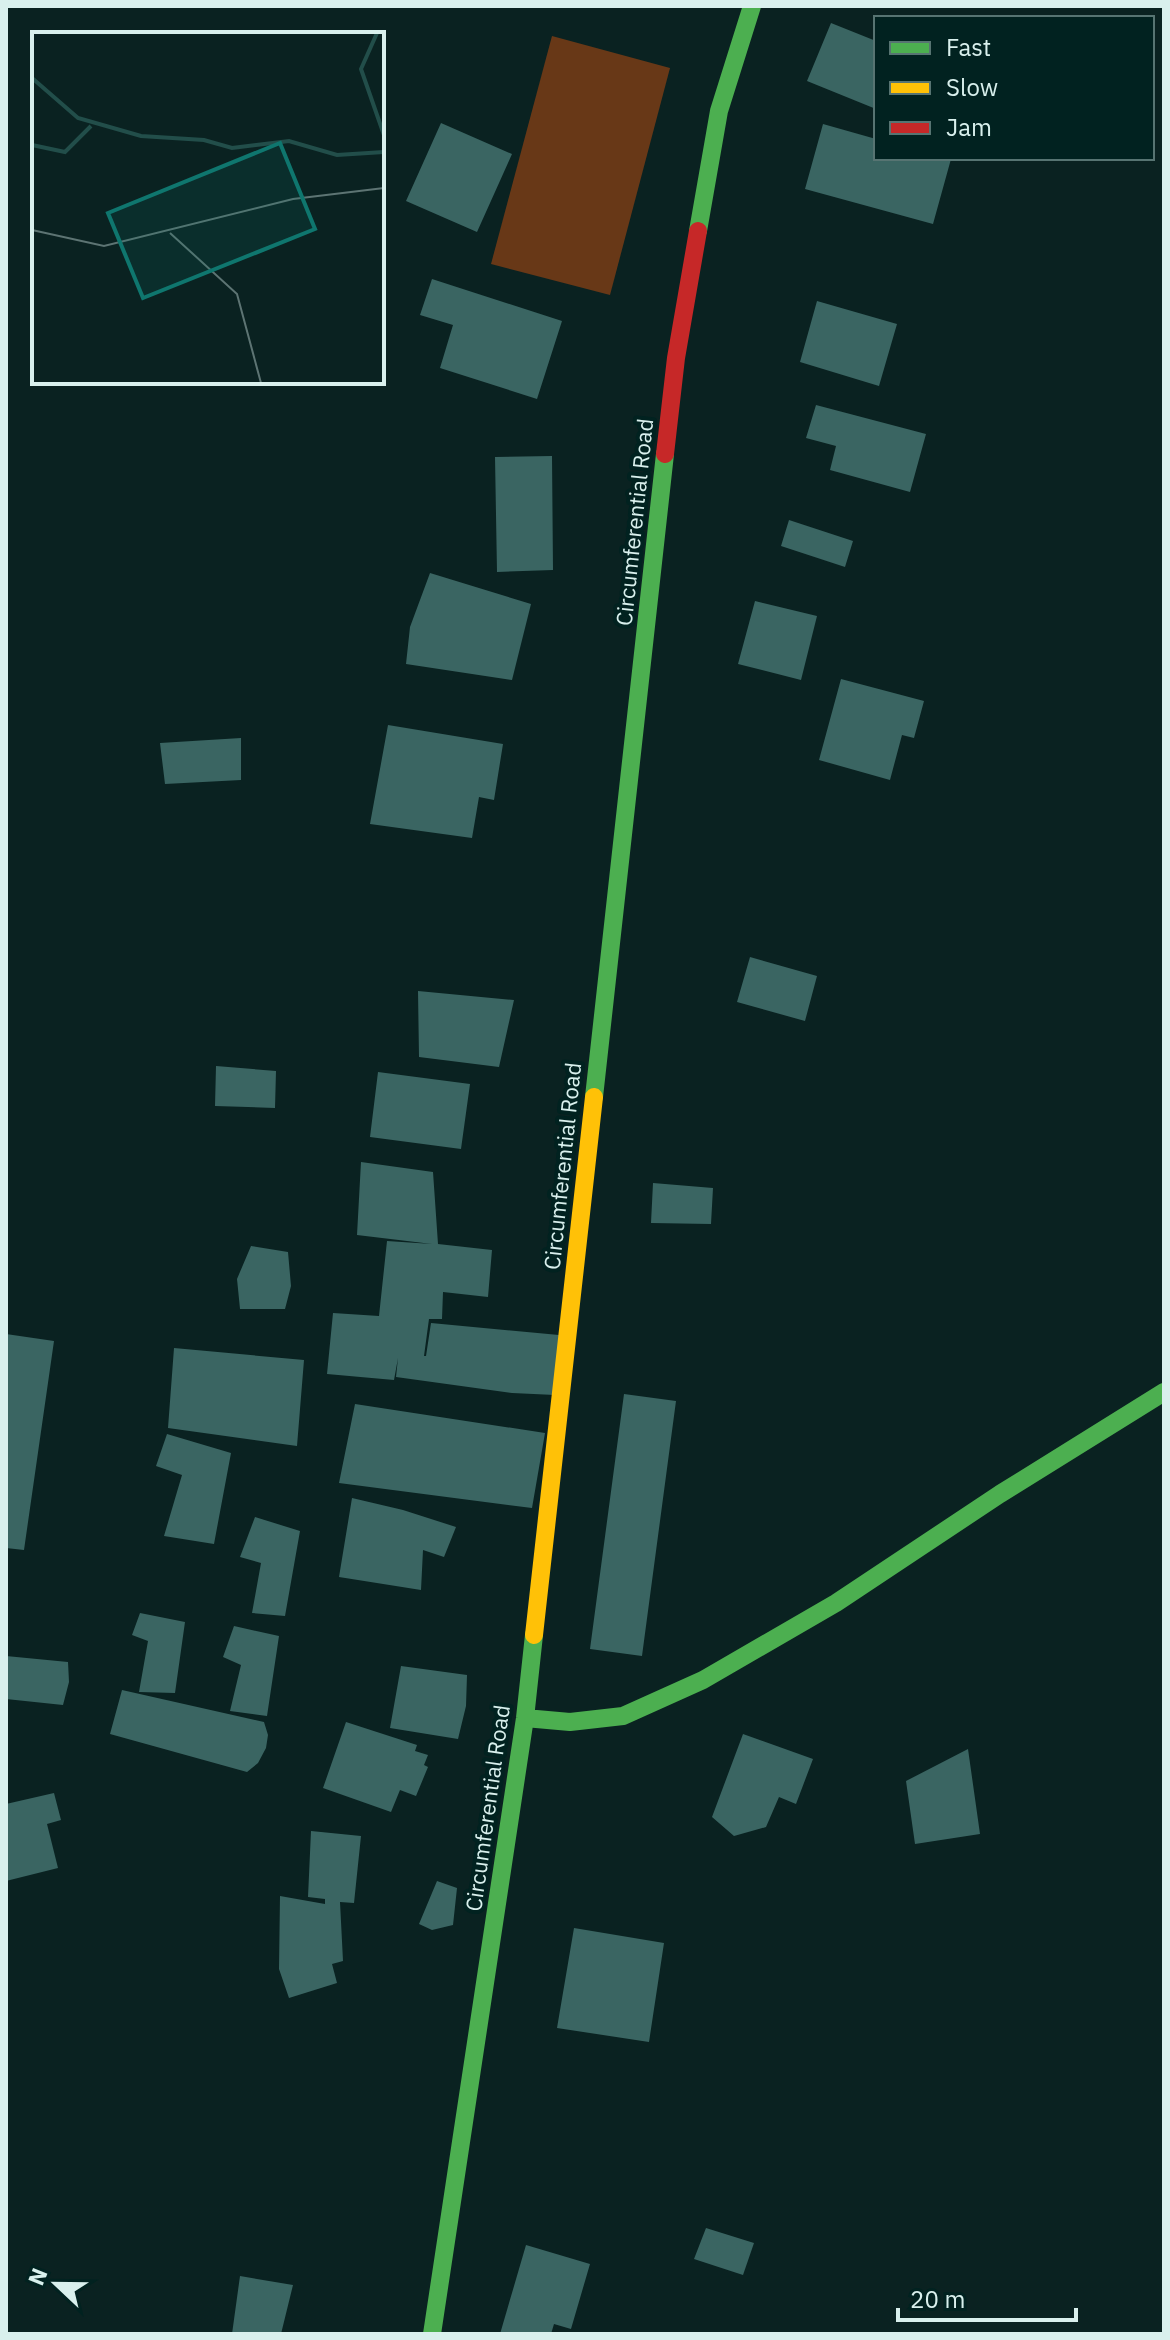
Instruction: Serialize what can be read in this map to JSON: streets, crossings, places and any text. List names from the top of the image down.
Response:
{
  "streets": {
    "main road": ["Circumferential Road"]
  },
  "legend": ["Fast", "Slow", "Jam"],
  "scale_bar": "20 m",
  "north": "left"
}
